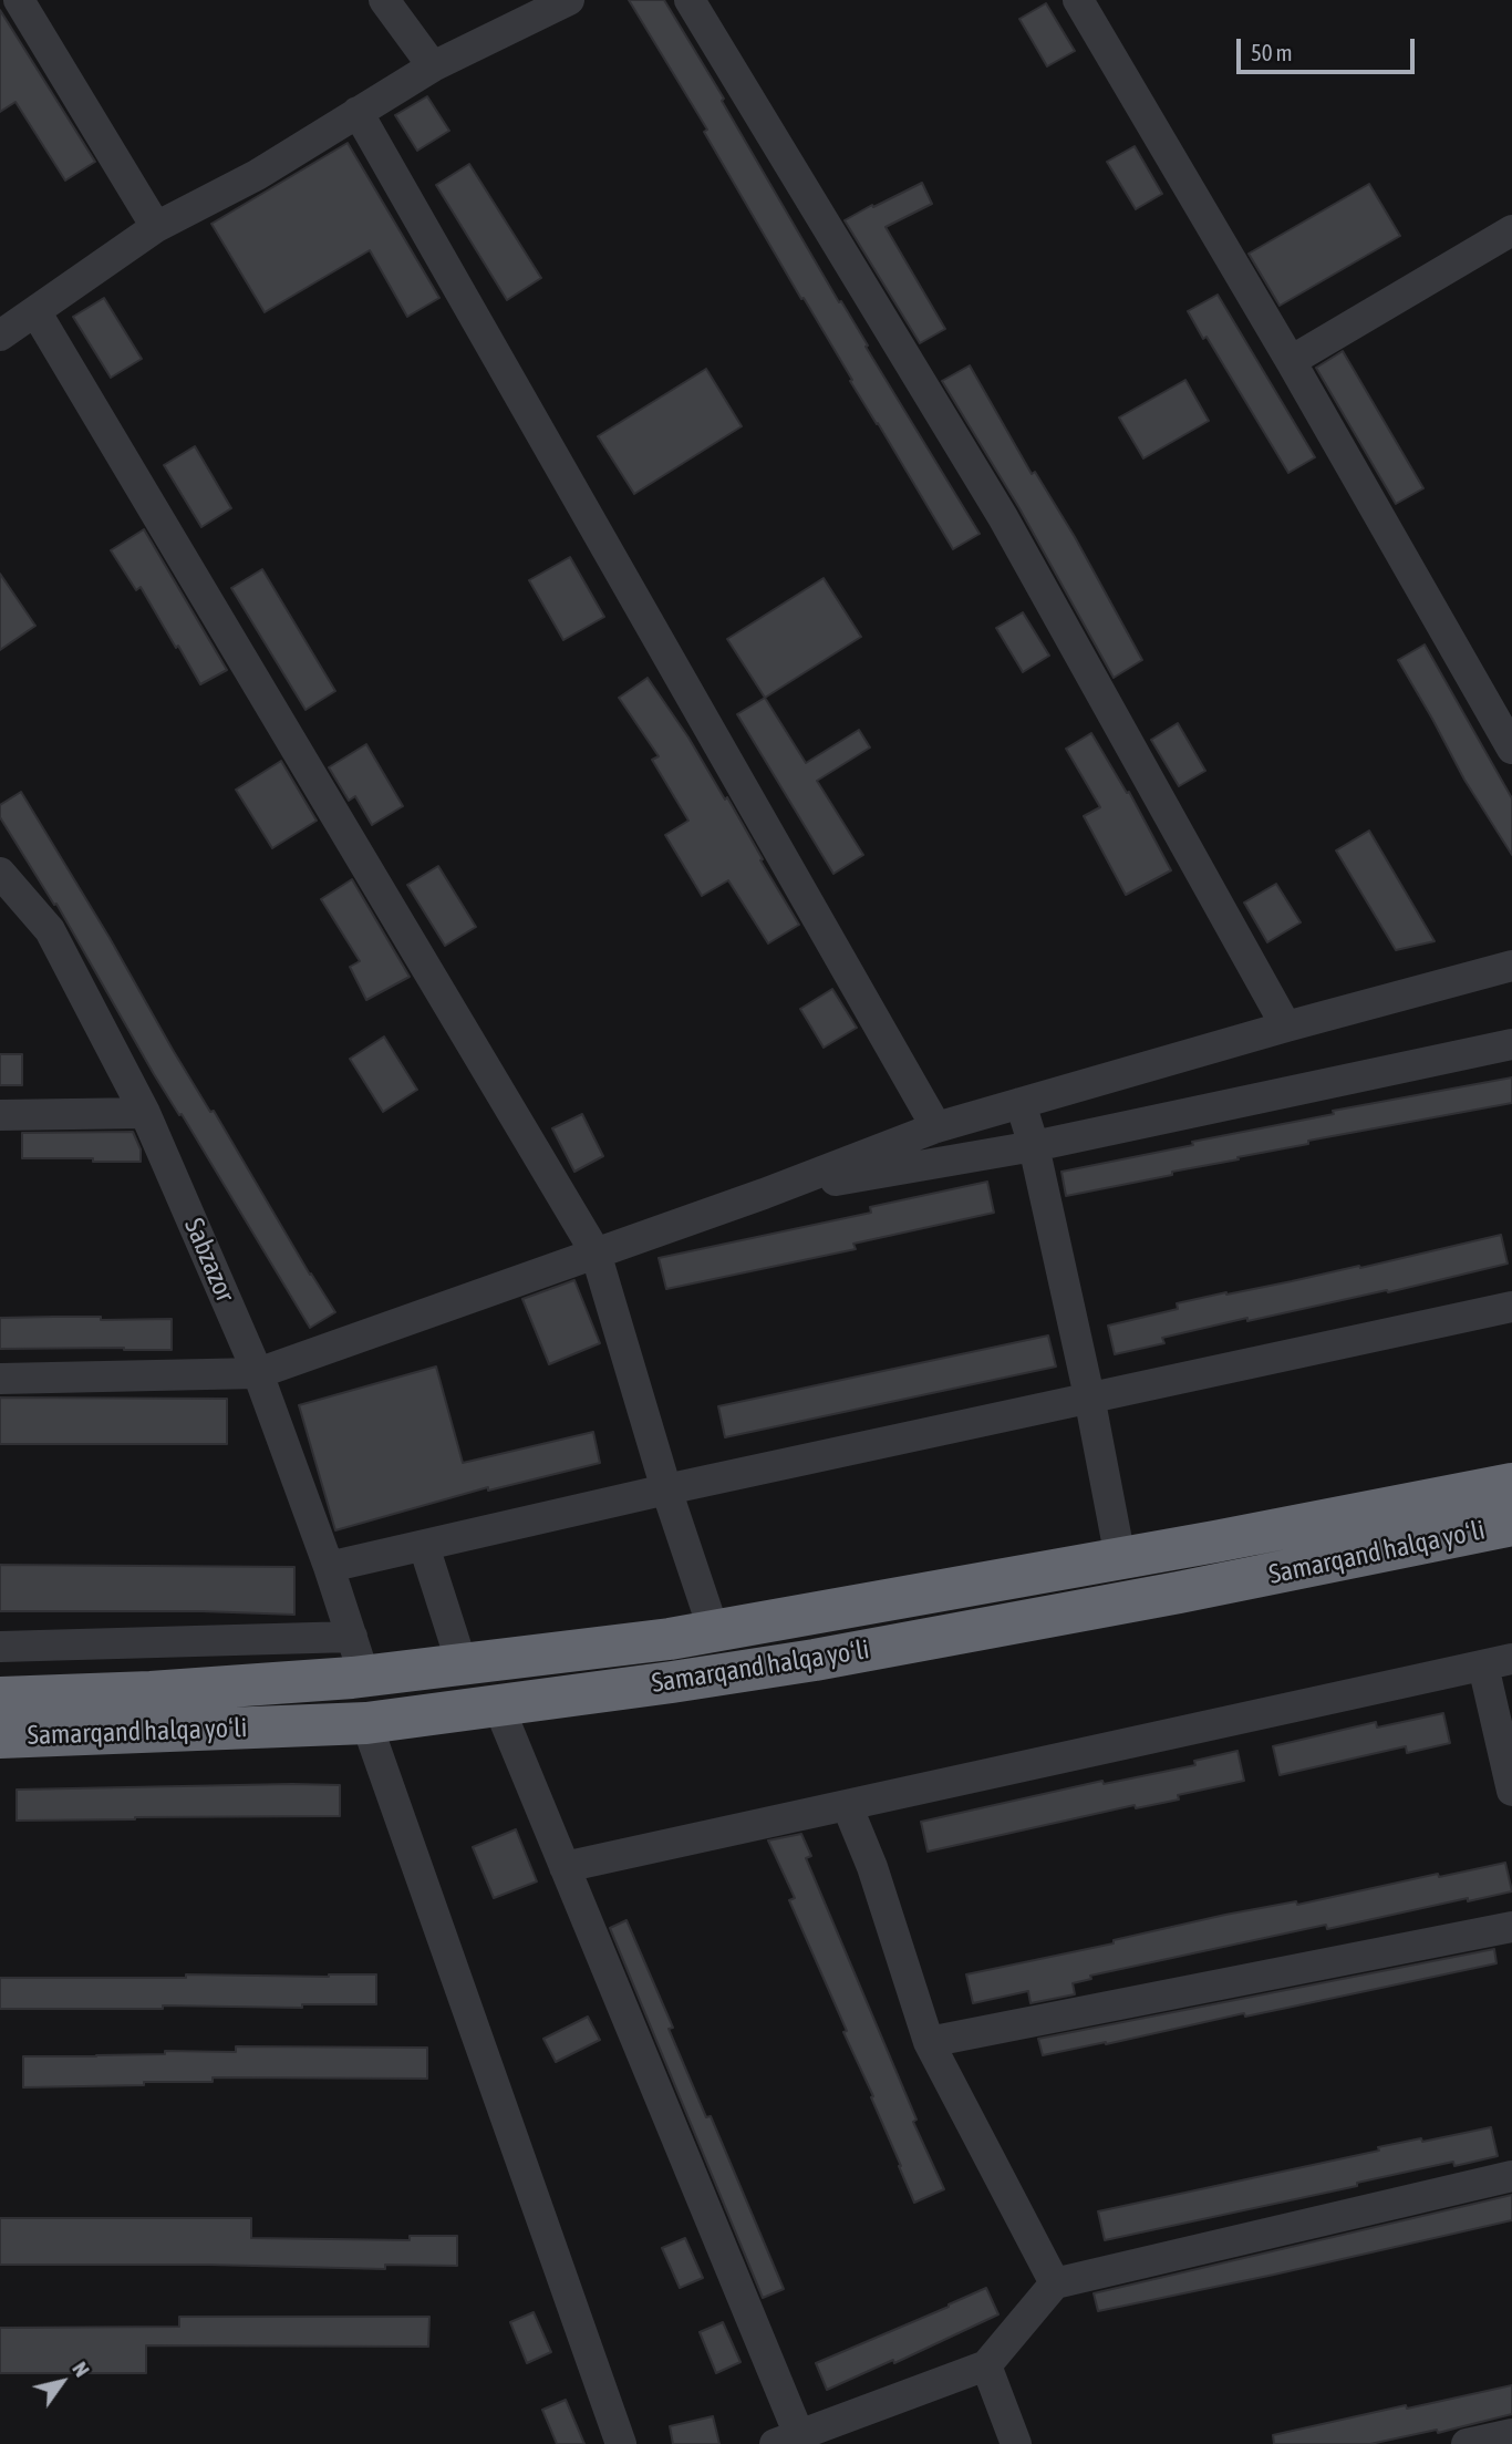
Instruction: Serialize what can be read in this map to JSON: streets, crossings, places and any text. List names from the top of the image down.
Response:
{
  "streets": {
    "highway": ["Samarqand halqa yoʻli"],
    "street": ["Sabzazor"]
  },
  "crossings": [
    ["Sabzazor", "Samarqand halqa yoʻli"]
  ],
  "scale_bar": "50 m",
  "north": "top right"
}
